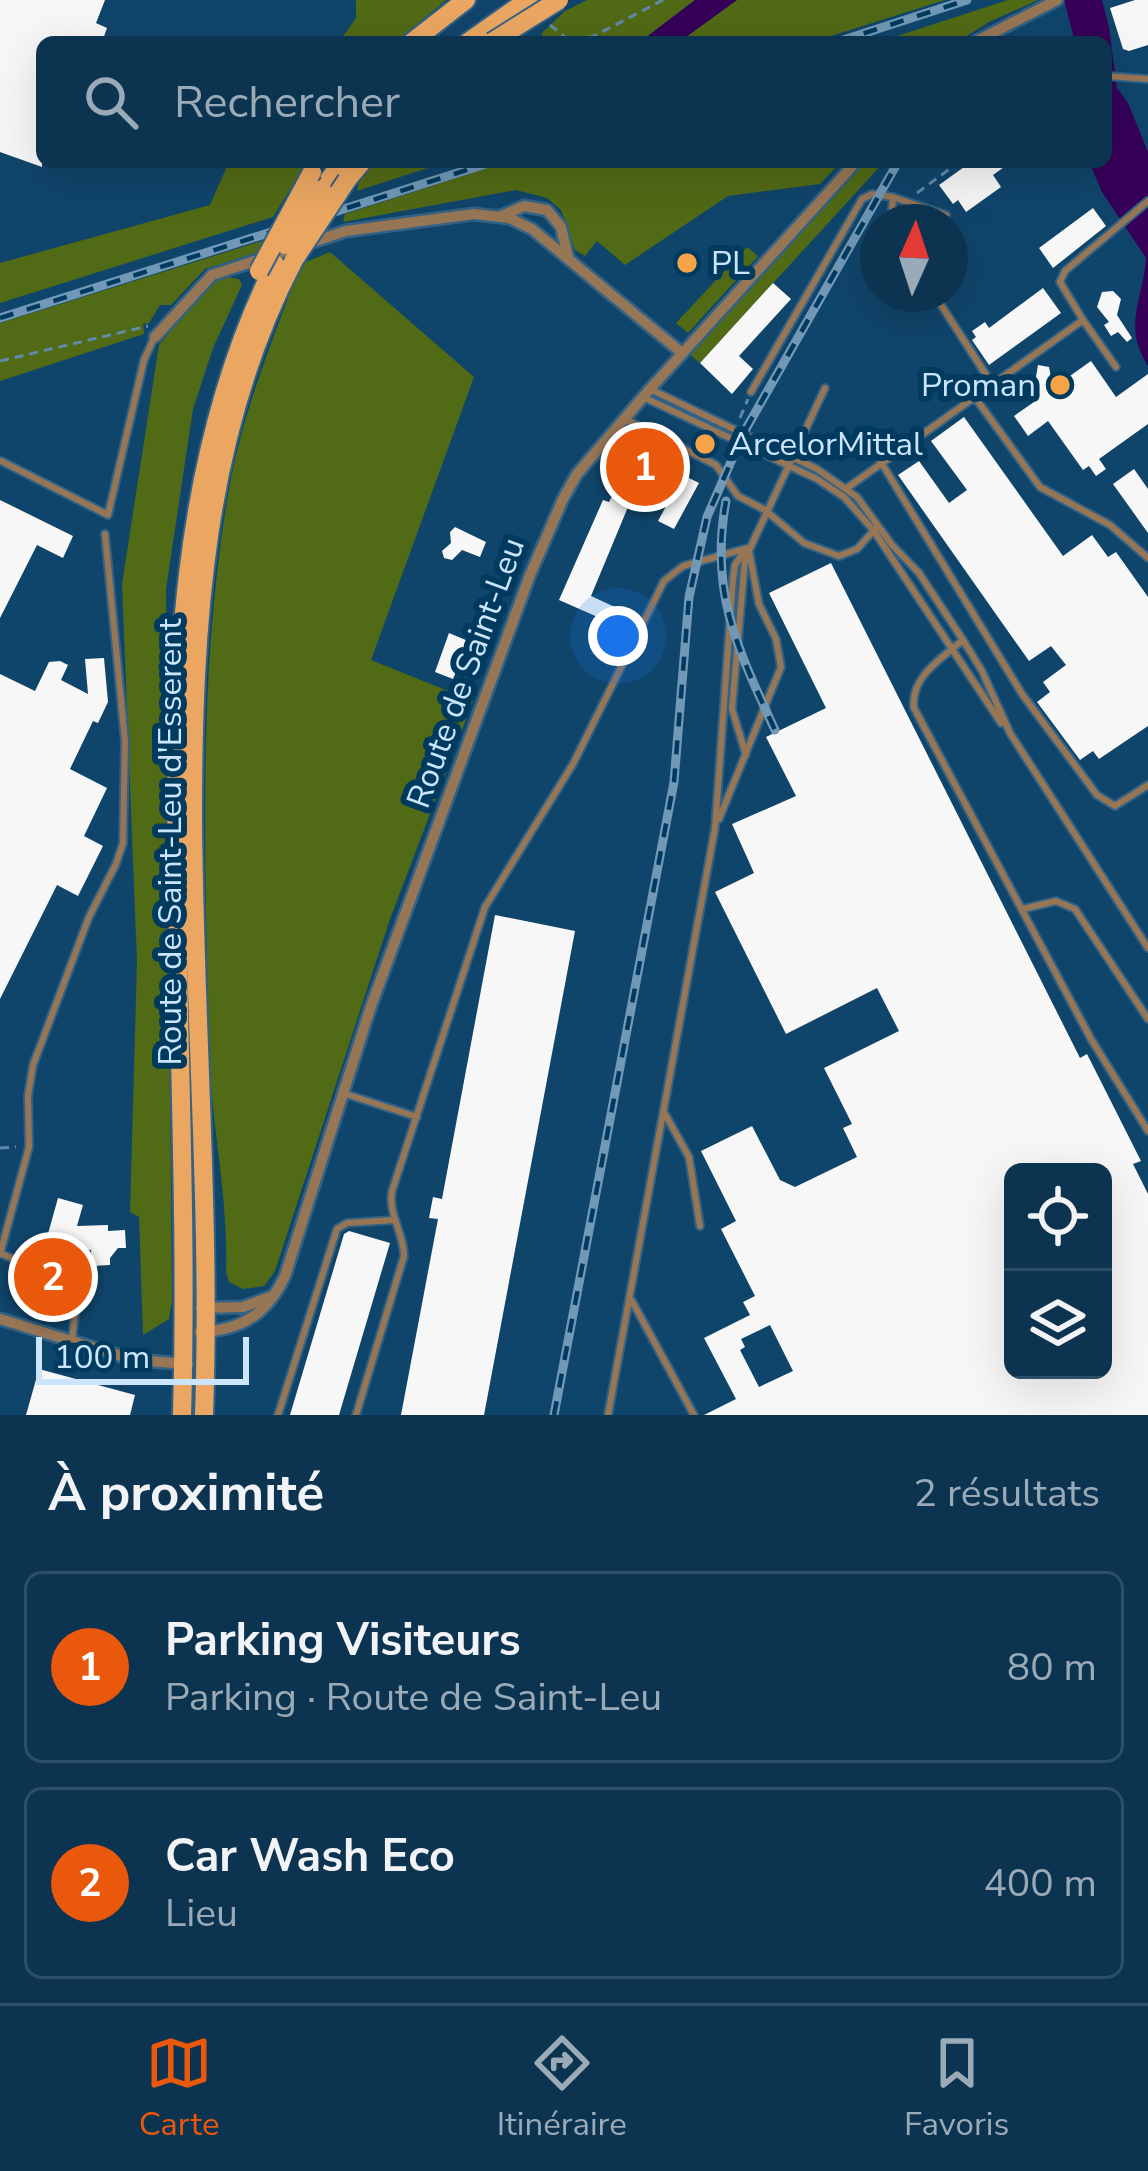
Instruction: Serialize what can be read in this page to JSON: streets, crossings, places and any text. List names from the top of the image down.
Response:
{
  "streets": {
    "main road": ["Route de Saint-Leu d'Esserent"],
    "street": ["Route de Saint-Leu"]
  },
  "places": ["PL", "Proman", "ArcelorMittal"],
  "scale_bar": "100 m",
  "north": "top",
  "page": {
    "search": "Rechercher",
    "pins": ["1", "2"],
    "scale": "100 m",
    "heading": ["À proximité", "2 résultats"],
    "list": [
      {
        "mark": "1",
        "name": "Parking Visiteurs",
        "note": "Parking · Route de Saint-Leu",
        "value": "80 m"
      },
      {
        "mark": "2",
        "name": "Car Wash Eco",
        "note": "Lieu",
        "value": "400 m"
      }
    ],
    "nav": ["Carte", "Itinéraire", "Favoris"]
  }
}
